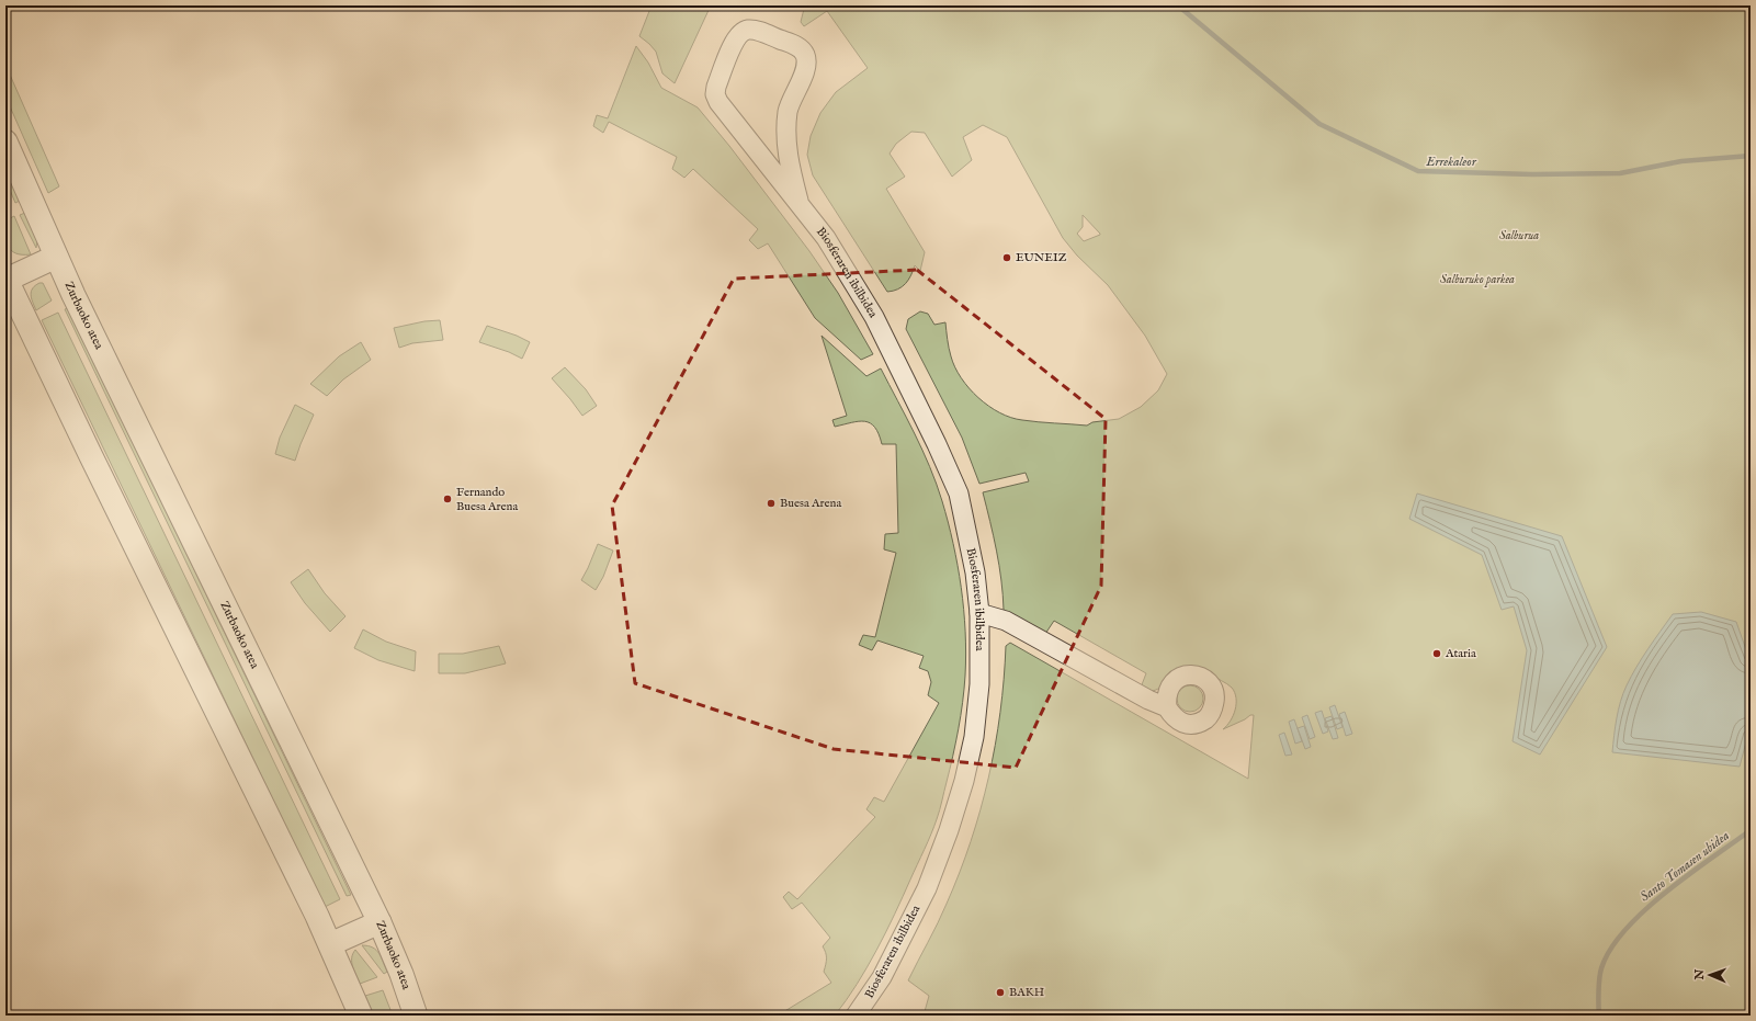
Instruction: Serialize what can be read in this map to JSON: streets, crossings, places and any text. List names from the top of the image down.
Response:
{
  "streets": {
    "street": ["Biosferaren ibilbidea", "Zurbaoko atea"]
  },
  "water": ["Errekaleor", "Santo Tomasen ubidea"],
  "parks": ["Salburua", "Salburuko parkea"],
  "places": [
    "EUNEIZ",
    "Fernando Buesa Arena",
    "Buesa Arena",
    "Ataria",
    "BAKH"
  ],
  "north": "left"
}
